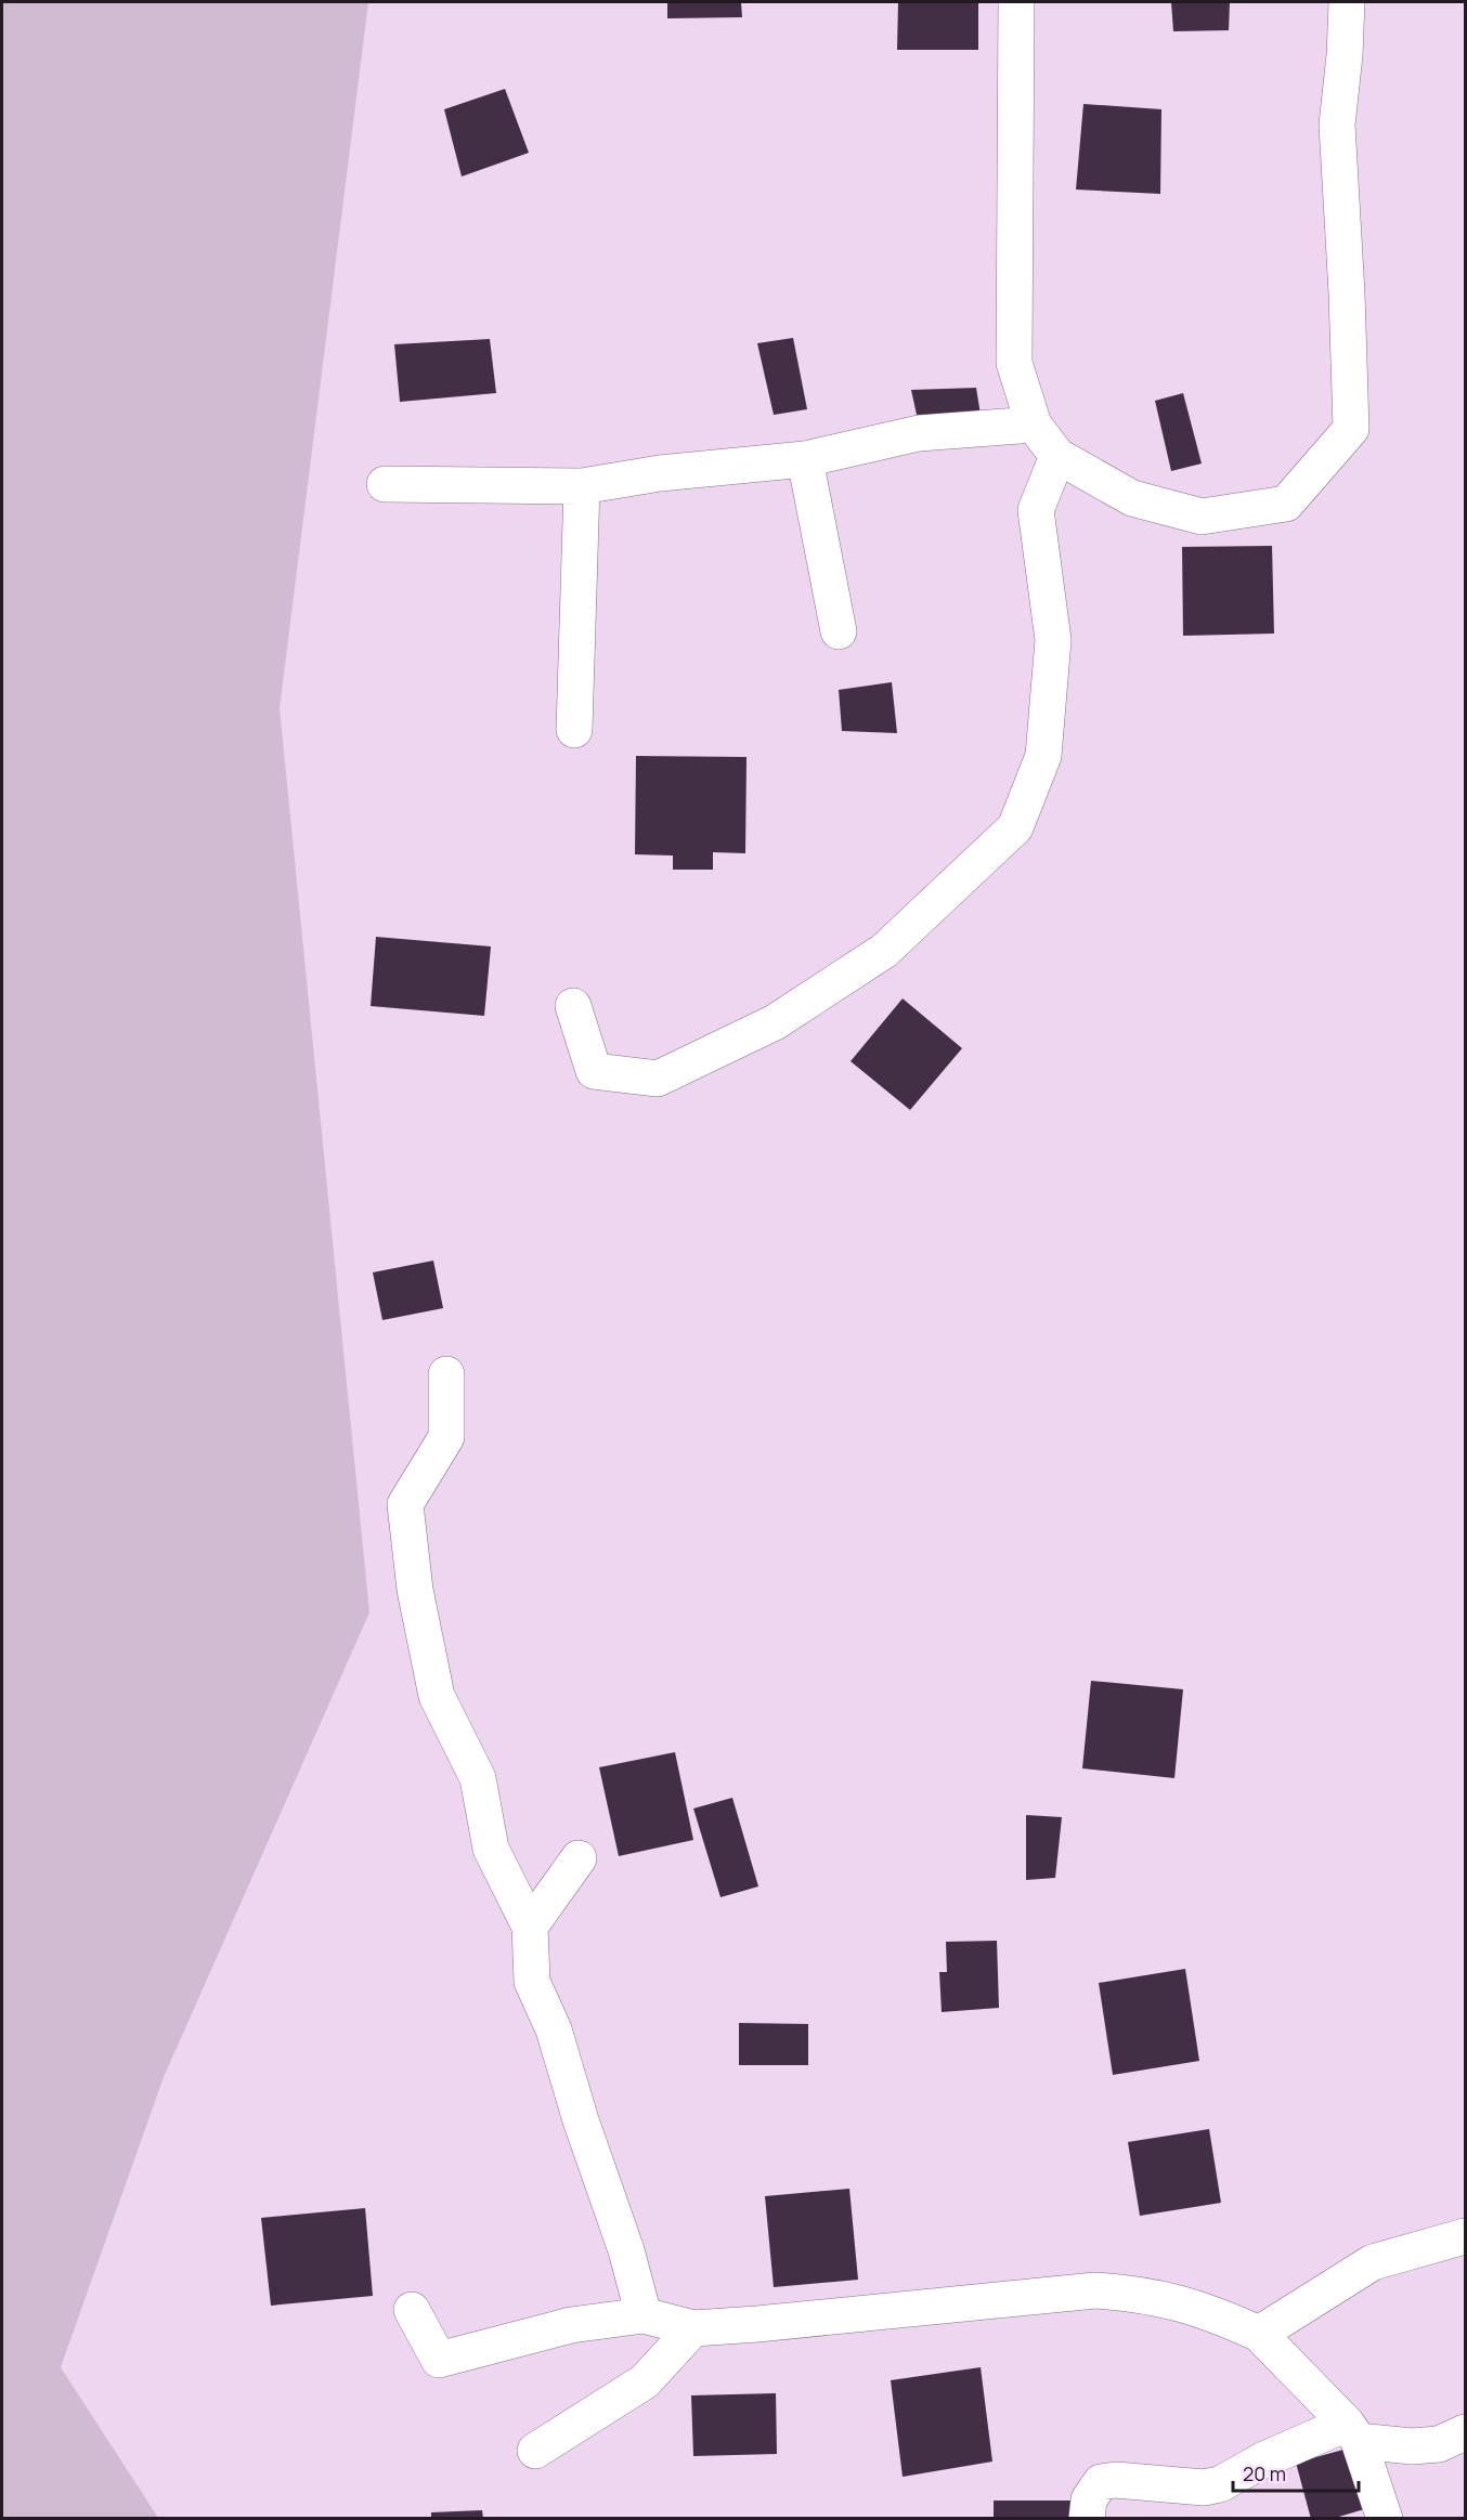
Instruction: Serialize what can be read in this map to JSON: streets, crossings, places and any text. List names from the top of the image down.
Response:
{
  "scale_bar": "20 m"
}
